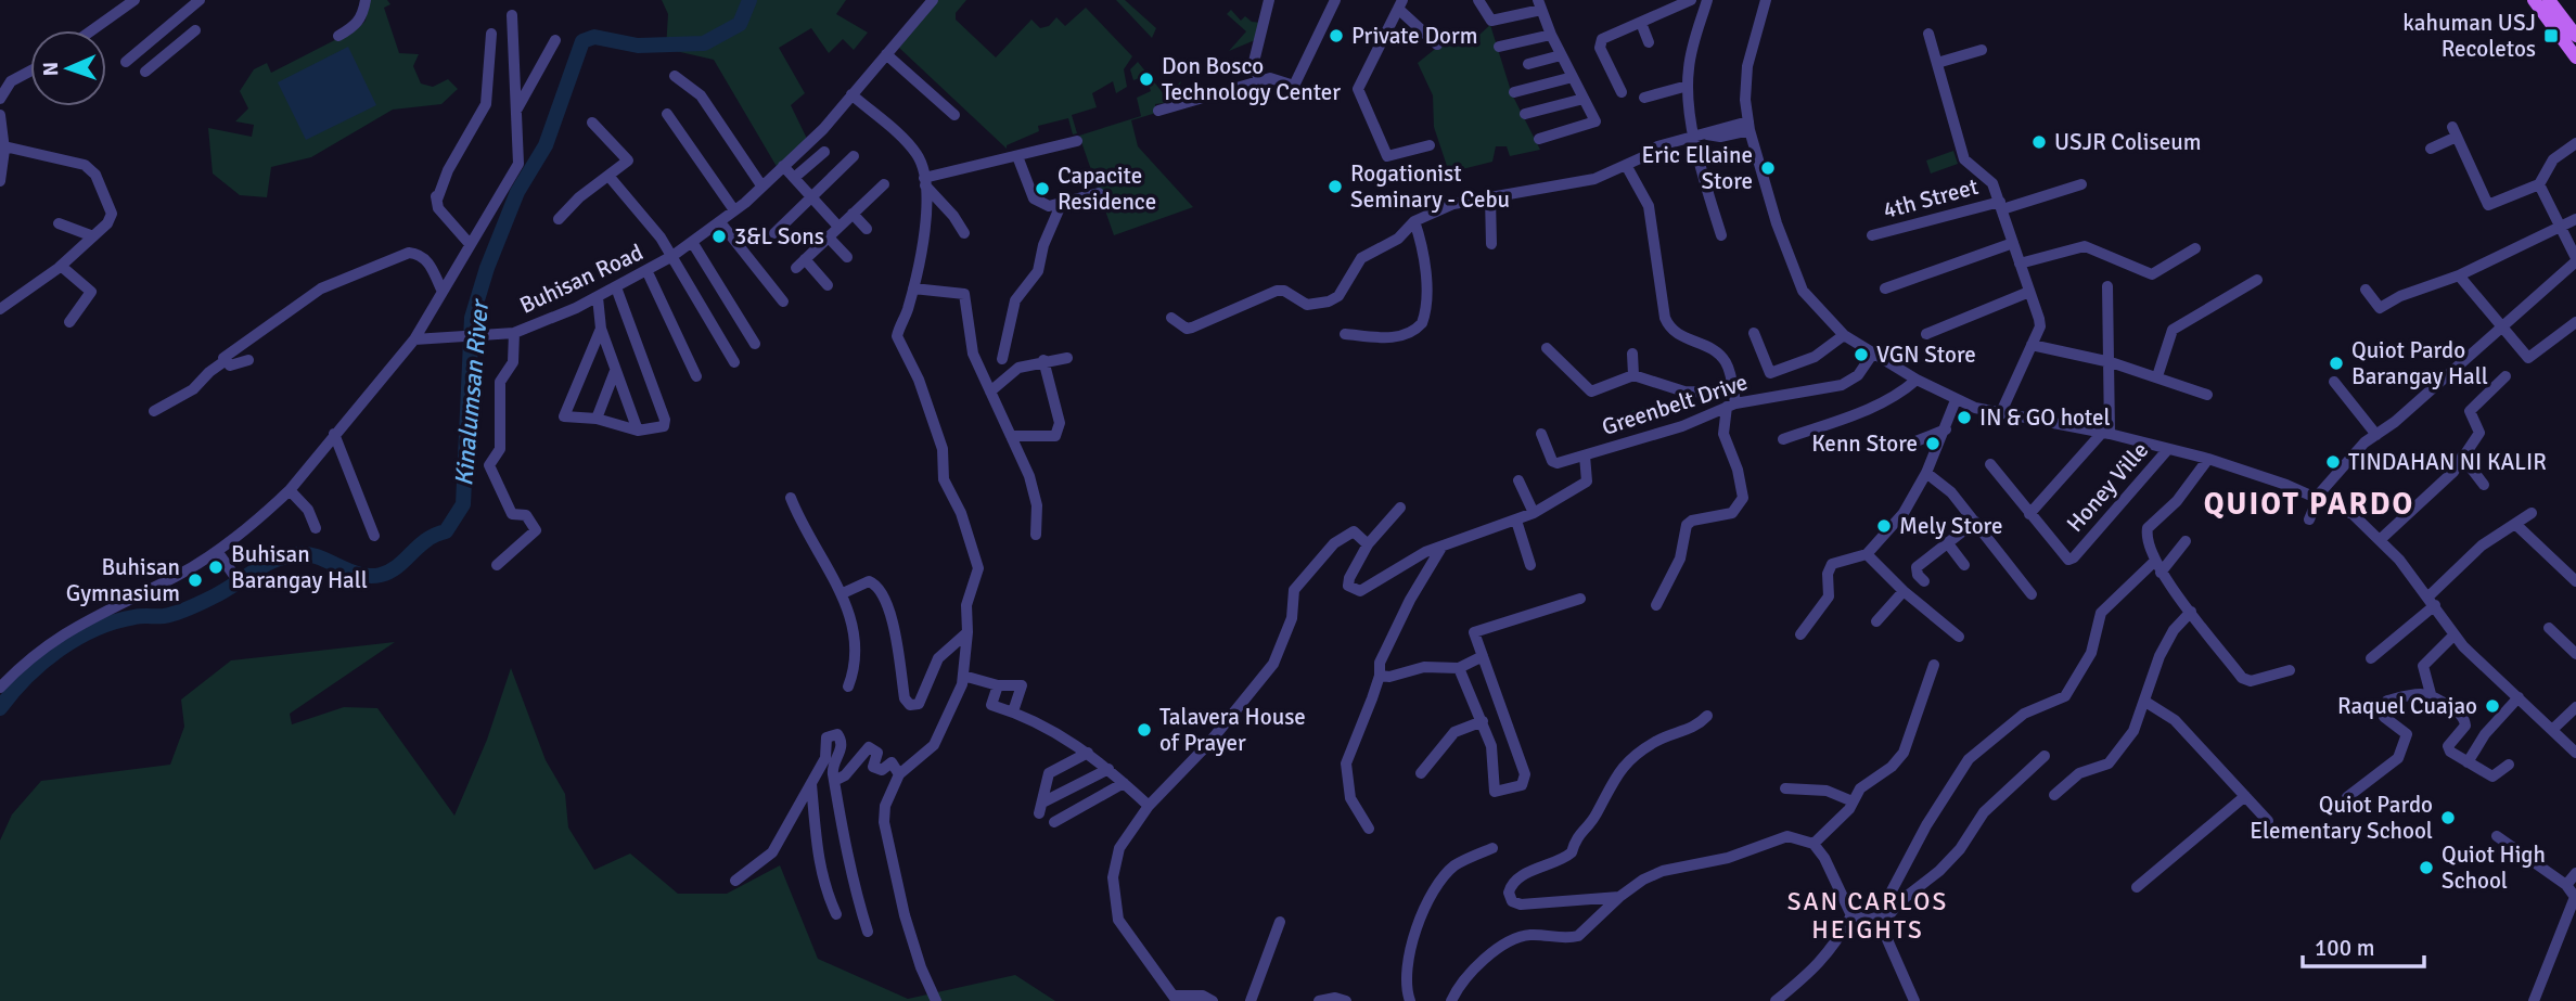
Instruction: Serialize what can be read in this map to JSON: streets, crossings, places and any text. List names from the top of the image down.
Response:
{
  "streets": {
    "street": [
      "4th Street",
      "Buhisan Road",
      "Greenbelt Drive",
      "Honey Ville"
    ]
  },
  "districts": ["QUIOT PARDO", "SAN CARLOS HEIGHTS"],
  "water": ["Kinalumsan River"],
  "places": {
    "other": [
      "Private Dorm",
      "Don Bosco Technology Center",
      "USJR Coliseum",
      "Eric Ellaine Store",
      "Rogationist Seminary - Cebu",
      "Capacite Residence",
      "3&L Sons",
      "VGN Store",
      "Quiot Pardo Barangay Hall",
      "IN & GO hotel",
      "Kenn Store",
      "TINDAHAN NI KALIR",
      "Mely Store",
      "Buhisan Barangay Hall",
      "Buhisan Gymnasium",
      "Raquel Cuajao",
      "Talavera House of Prayer",
      "Quiot Pardo Elementary School",
      "Quiot High School"
    ],
    "transit": ["kahuman USJ Recoletos"]
  },
  "scale_bar": "100 m",
  "north": "left"
}
